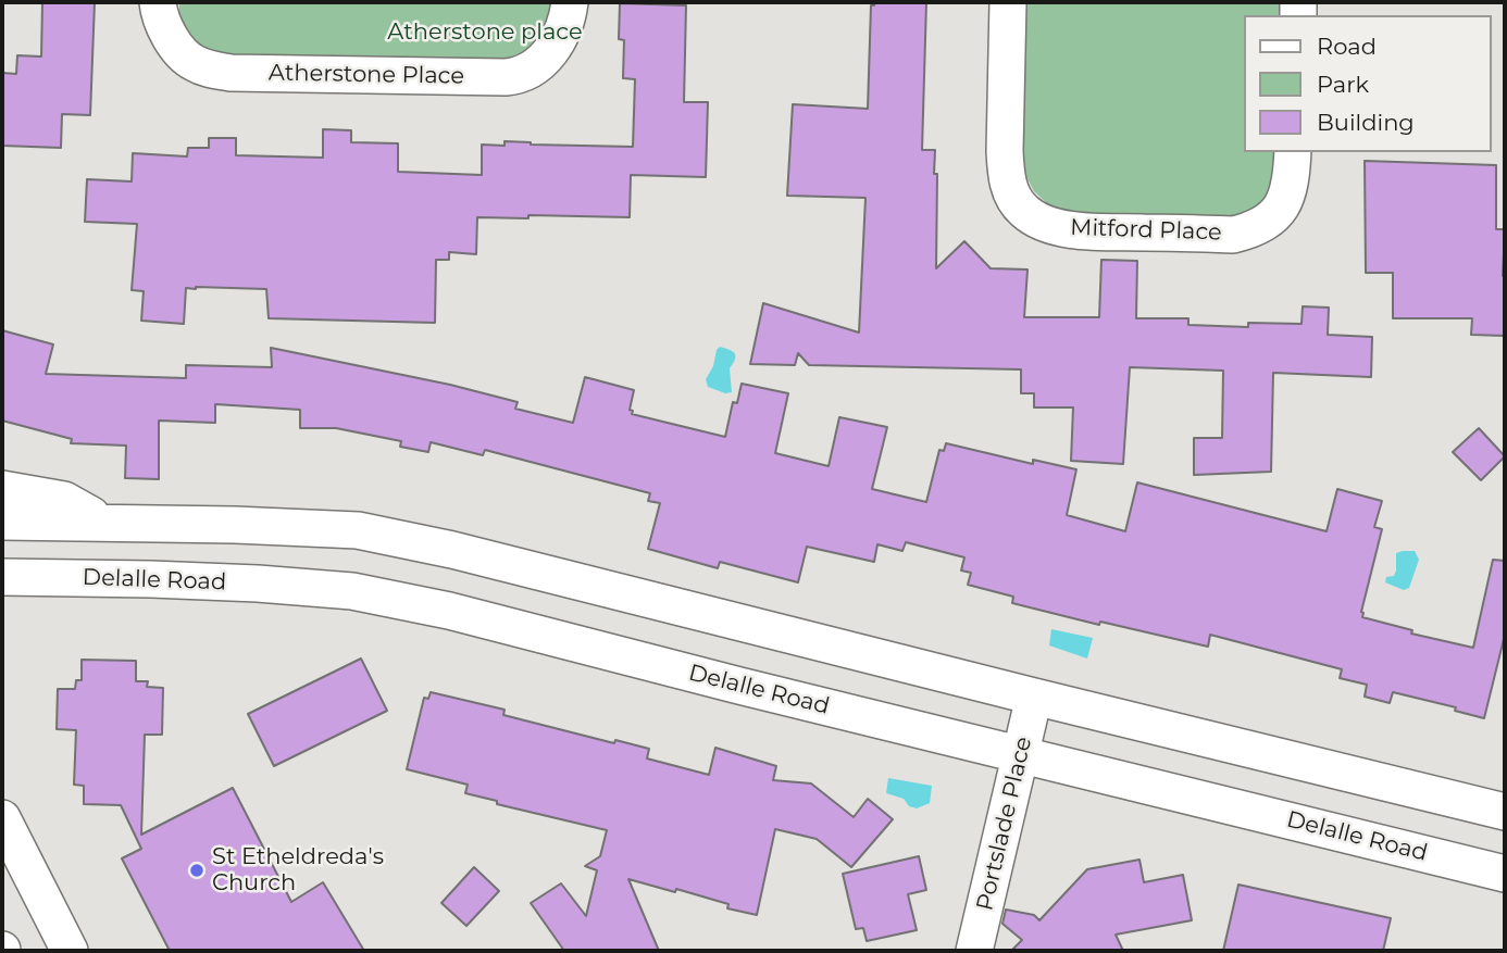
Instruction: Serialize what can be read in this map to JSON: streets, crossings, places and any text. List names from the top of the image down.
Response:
{
  "streets": {
    "street": [
      "Atherstone Place",
      "Mitford Place",
      "Delalle Road",
      "Portslade Place"
    ]
  },
  "crossings": [
    ["Delalle Road", "Portslade Place"]
  ],
  "parks": ["Atherstone place"],
  "places": ["St Etheldreda's Church"],
  "legend": ["Road", "Park", "Building"]
}
